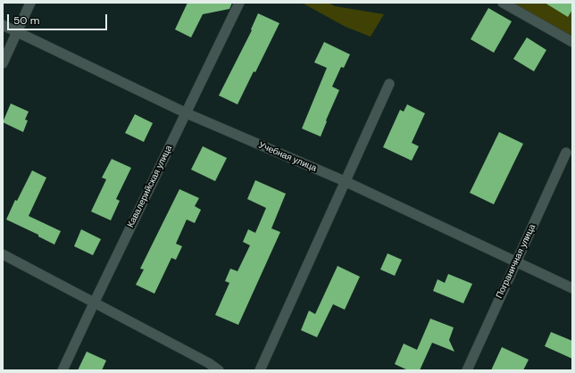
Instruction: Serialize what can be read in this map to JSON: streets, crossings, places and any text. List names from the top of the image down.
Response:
{
  "streets": {
    "street": ["Учебная улица", "Кавалерийская улица", "Пограничная улица"]
  },
  "crossings": [
    ["Учебная улица", "Кавалерийская улица"],
    ["Учебная улица", "Пограничная улица"]
  ],
  "scale_bar": "50 m"
}
